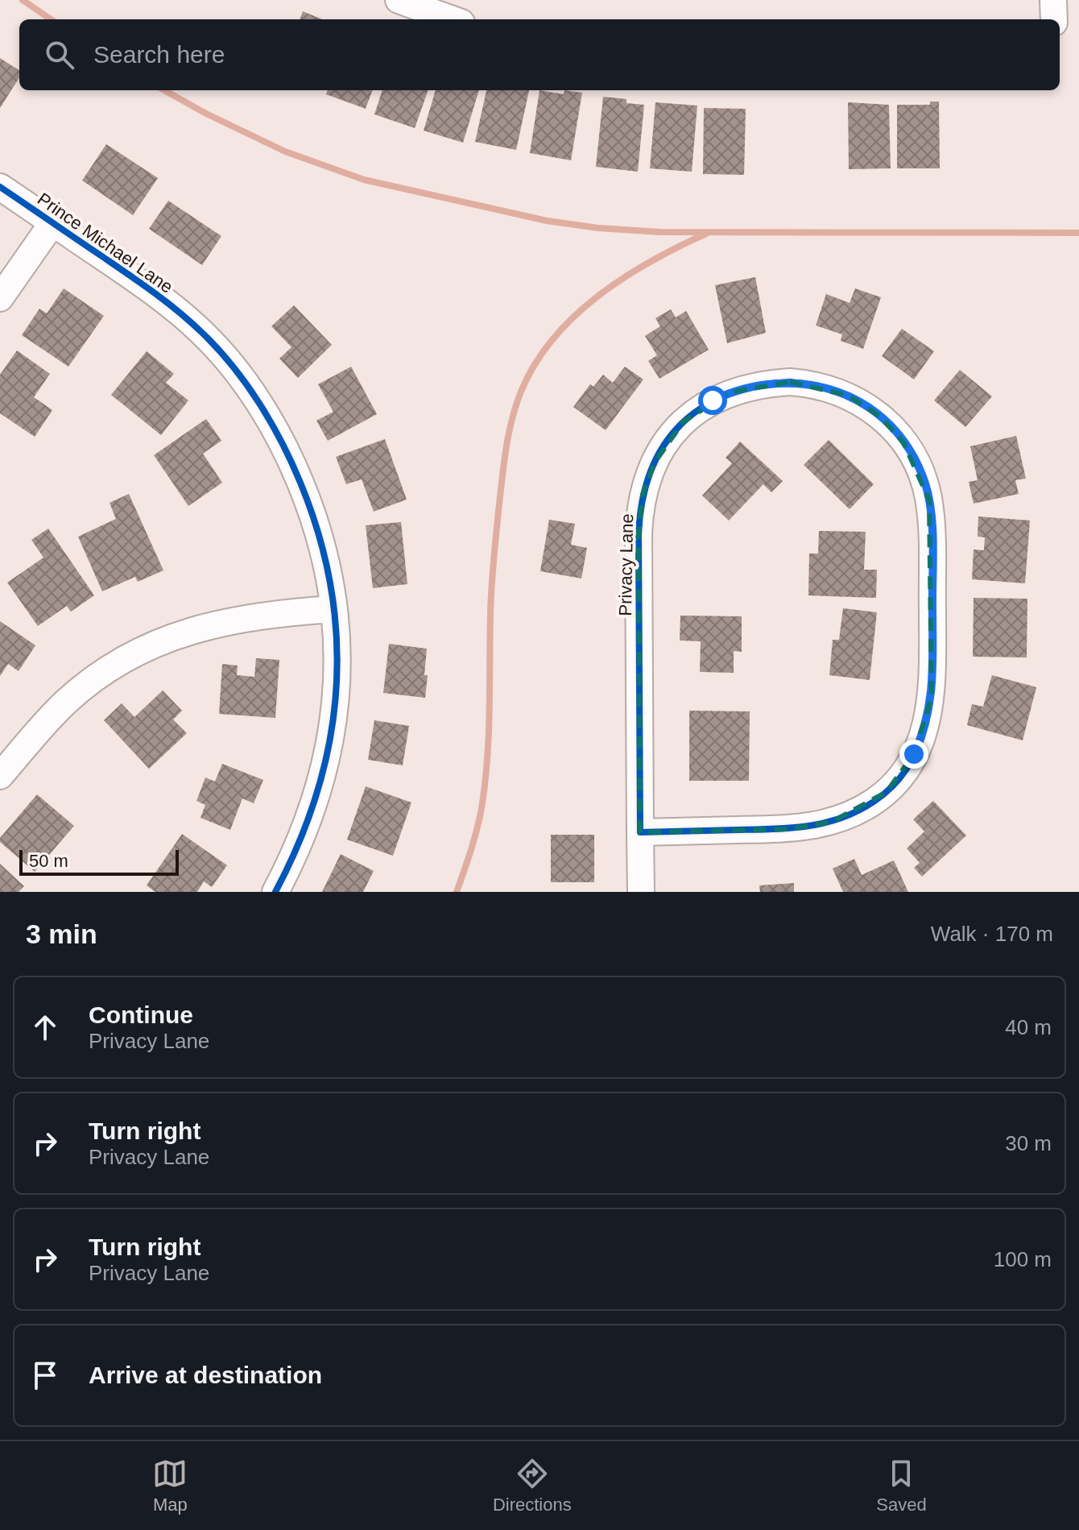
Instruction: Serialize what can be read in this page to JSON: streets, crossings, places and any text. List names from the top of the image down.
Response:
{
  "streets": {
    "street": ["Prince Michael Lane", "Privacy Lane"]
  },
  "scale_bar": "50 m",
  "page": {
    "search": "Search here",
    "scale": "50 m",
    "heading": ["3 min", "Walk · 170 m"],
    "list": [
      ["Continue", "Privacy Lane", "40 m"],
      ["Turn right", "Privacy Lane", "30 m"],
      ["Turn right", "Privacy Lane", "100 m"],
      "Arrive at destination"
    ],
    "nav": ["Map", "Directions", "Saved"]
  }
}
